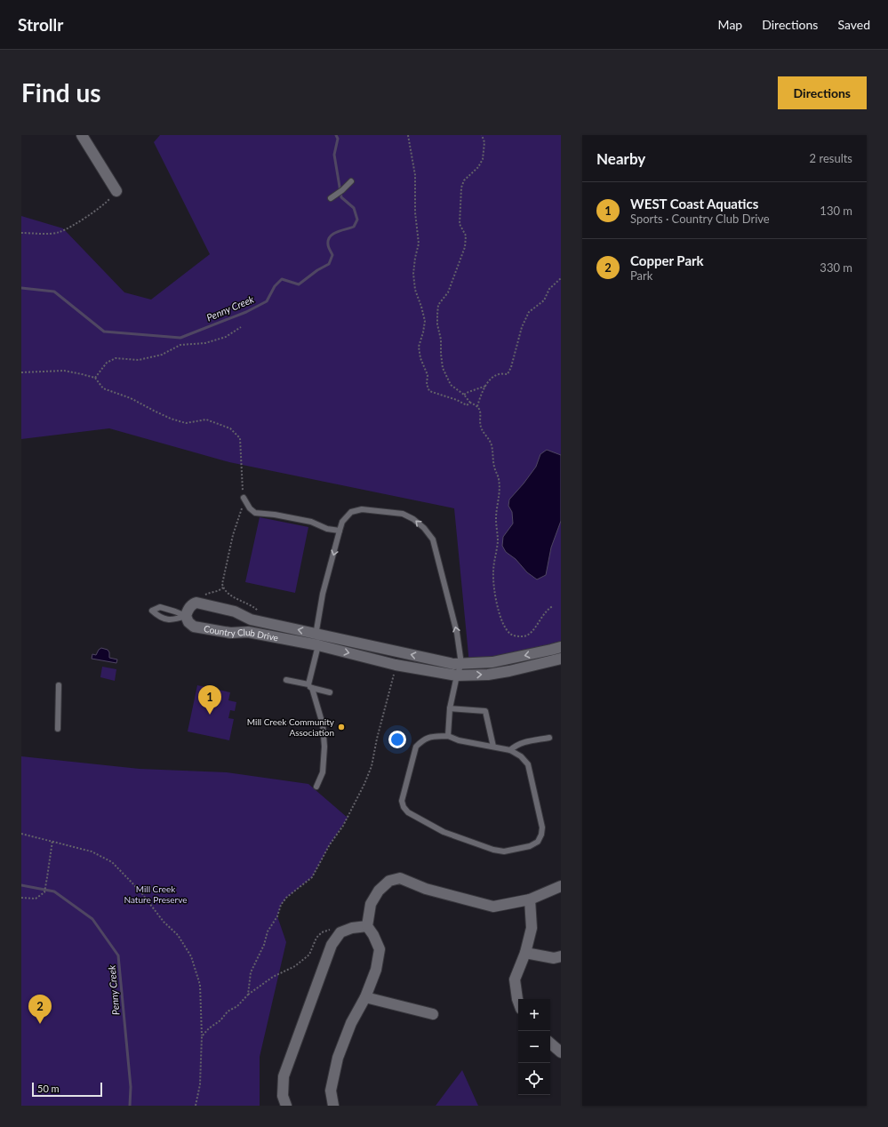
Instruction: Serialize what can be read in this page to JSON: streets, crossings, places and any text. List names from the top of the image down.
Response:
{
  "streets": {
    "street": ["Country Club Drive"]
  },
  "water": ["Penny Creek"],
  "parks": ["Mill Creek Nature Preserve"],
  "places": ["Mill Creek Community Association"],
  "scale_bar": "50 m",
  "page": {
    "header": "Strollr",
    "nav": ["Map", "Directions", "Saved"],
    "buttons": "Directions",
    "title": "Find us",
    "heading": ["Nearby", "2 results"],
    "list": [
      {
        "mark": "1",
        "name": "WEST Coast Aquatics",
        "note": "Sports · Country Club Drive",
        "value": "130 m"
      },
      {
        "mark": "2",
        "name": "Copper Park",
        "note": "Park",
        "value": "330 m"
      }
    ],
    "pins": ["1", "2"],
    "map_buttons": ["+", "−"],
    "scale": "50 m"
  }
}
